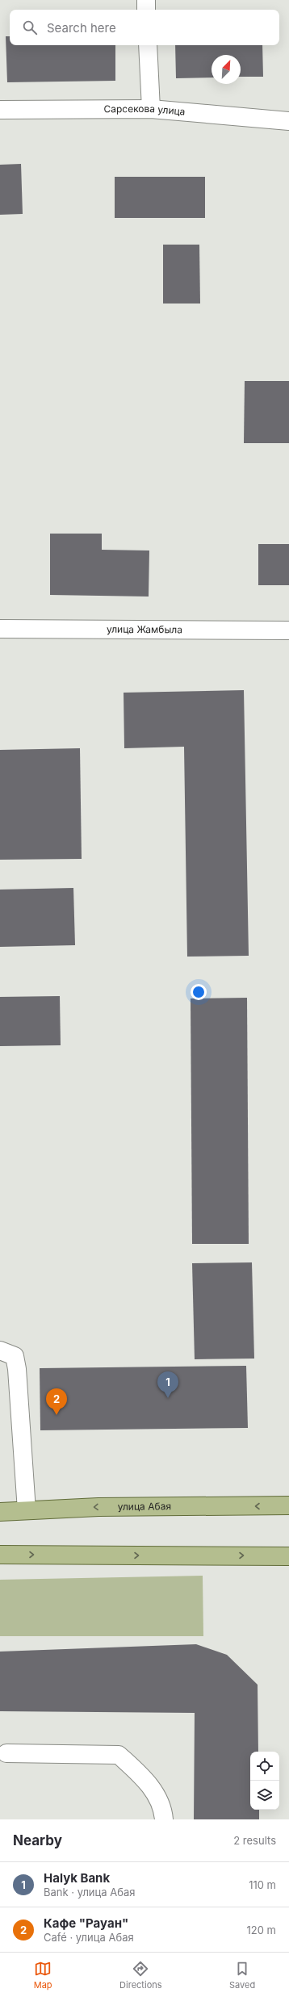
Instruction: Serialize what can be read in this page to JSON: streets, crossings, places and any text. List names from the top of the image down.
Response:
{
  "streets": {
    "main road": ["улица Абая"],
    "street": ["Сарсекова улица", "улица Жамбыла"]
  },
  "north": "top right",
  "page": {
    "search": "Search here",
    "pins": ["1", "2"],
    "heading": ["Nearby", "2 results"],
    "list": [
      {
        "mark": "1",
        "name": "Halyk Bank",
        "note": "Bank · улица Абая",
        "value": "110 m"
      },
      {
        "mark": "2",
        "name": "Кафе \"Рауан\"",
        "note": "Café · улица Абая",
        "value": "120 m"
      }
    ],
    "nav": ["Map", "Directions", "Saved"]
  }
}
